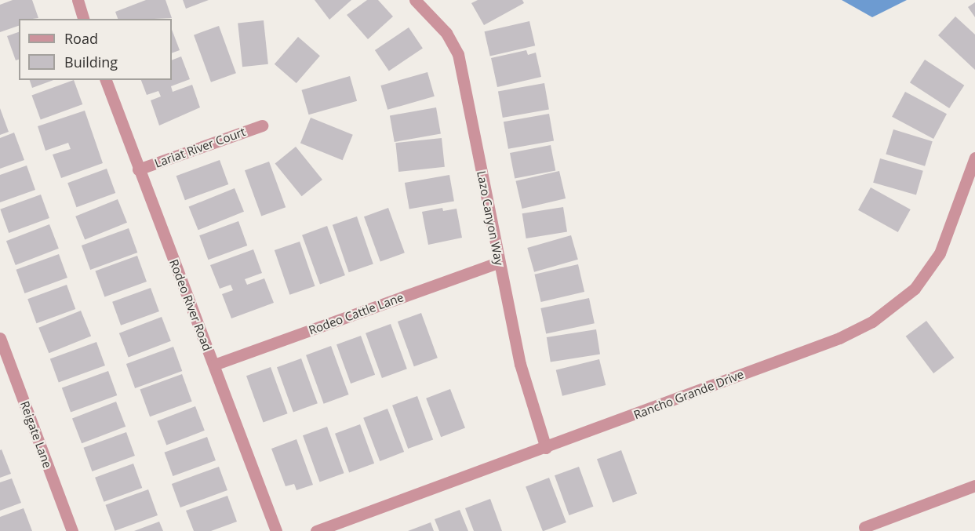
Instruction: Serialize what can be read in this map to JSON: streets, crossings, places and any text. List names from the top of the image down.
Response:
{
  "streets": {
    "street": [
      "Lariat River Court",
      "Lazo Canyon Way",
      "Rodeo River Road",
      "Rodeo Cattle Lane",
      "Rancho Grande Drive",
      "Reigate Lane"
    ]
  },
  "crossings": [
    ["Lariat River Court", "Rodeo River Road"],
    ["Lazo Canyon Way", "Rodeo Cattle Lane"],
    ["Lazo Canyon Way", "Rancho Grande Drive"],
    ["Rodeo River Road", "Rodeo Cattle Lane"]
  ],
  "legend": ["Road", "Building"]
}
